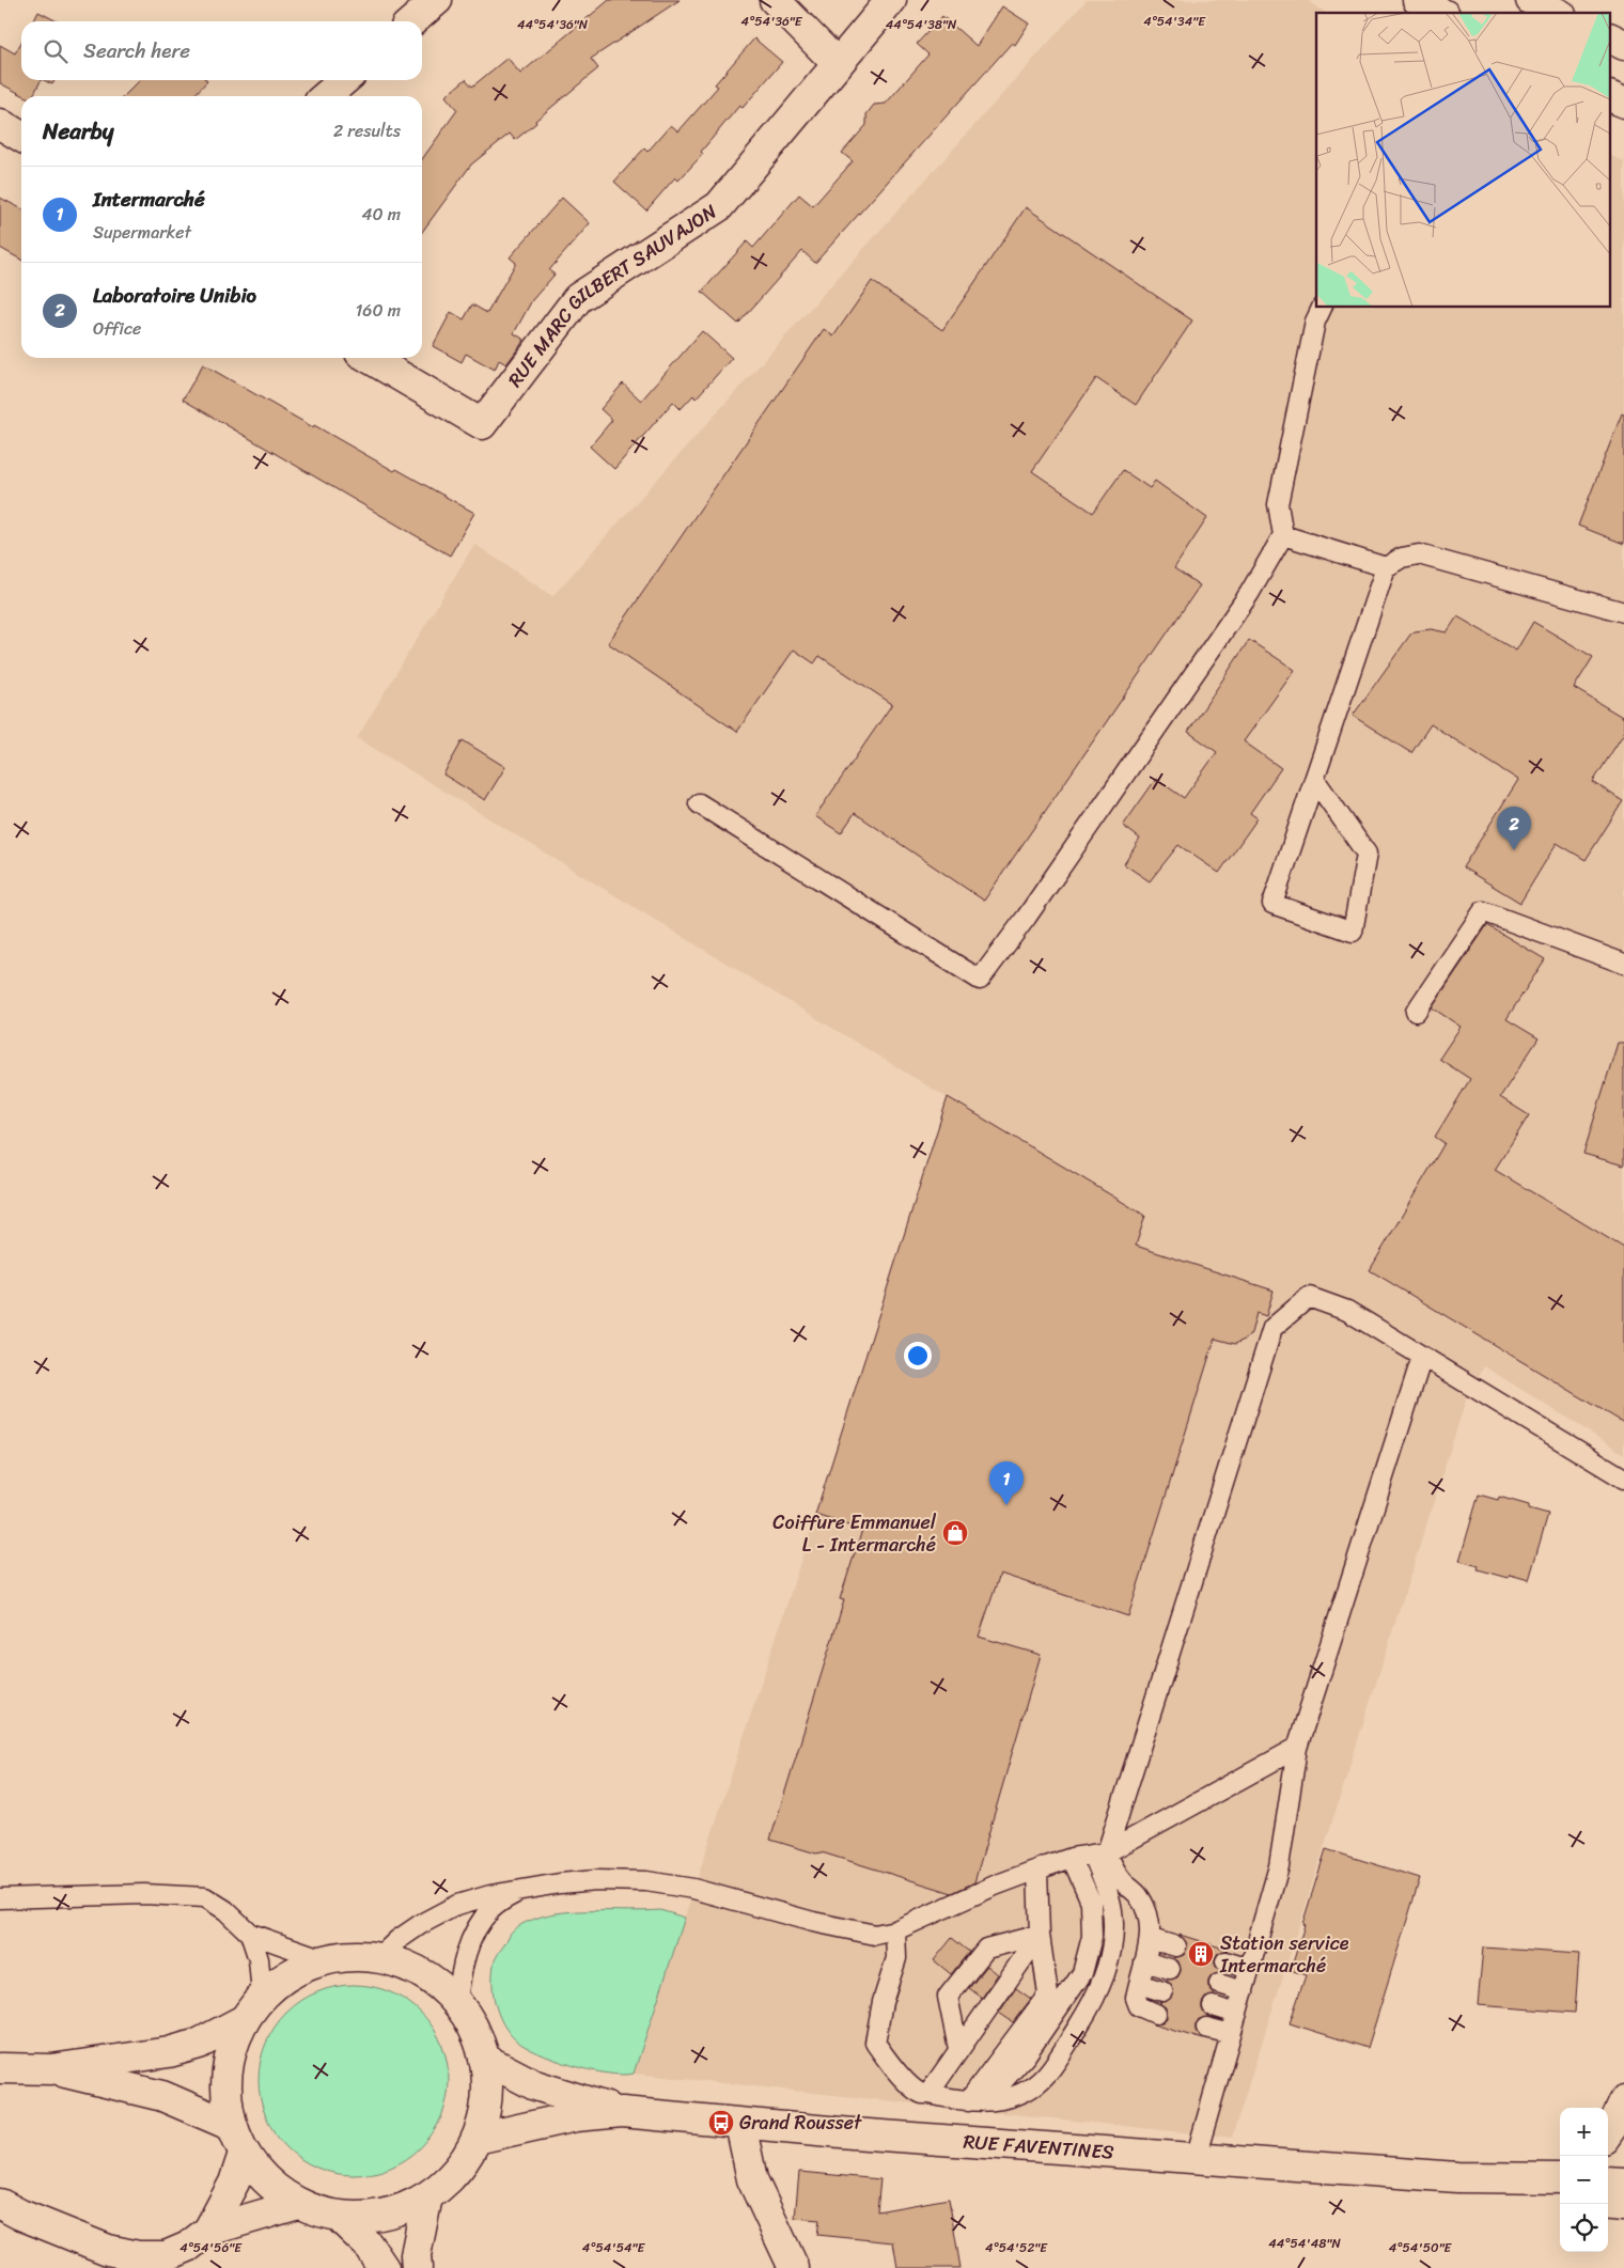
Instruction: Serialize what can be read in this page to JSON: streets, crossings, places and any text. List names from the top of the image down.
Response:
{
  "streets": {
    "main road": ["RUE MARC GILBERT SAUVAJON", "RUE FAVENTINES"]
  },
  "places": {
    "shop": ["Coiffure Emmanuel L - Intermarché"],
    "building": ["Station service Intermarché"],
    "bus stop": ["Grand Rousset"]
  },
  "page": {
    "search": "Search here",
    "heading": ["Nearby", "2 results"],
    "list": [
      {
        "mark": "1",
        "name": "Intermarché",
        "note": "Supermarket",
        "value": "40 m"
      },
      {
        "mark": "2",
        "name": "Laboratoire Unibio",
        "note": "Office",
        "value": "160 m"
      }
    ],
    "pins": ["2", "1"],
    "map_buttons": ["+", "−"]
  },
  "coordinates": [
    "4°54'36\"E",
    "4°54'34\"E",
    "44°54'38\"N",
    "44°54'36\"N",
    "44°54'48\"N",
    "4°54'56\"E",
    "4°54'54\"E",
    "4°54'52\"E",
    "4°54'50\"E"
  ]
}
